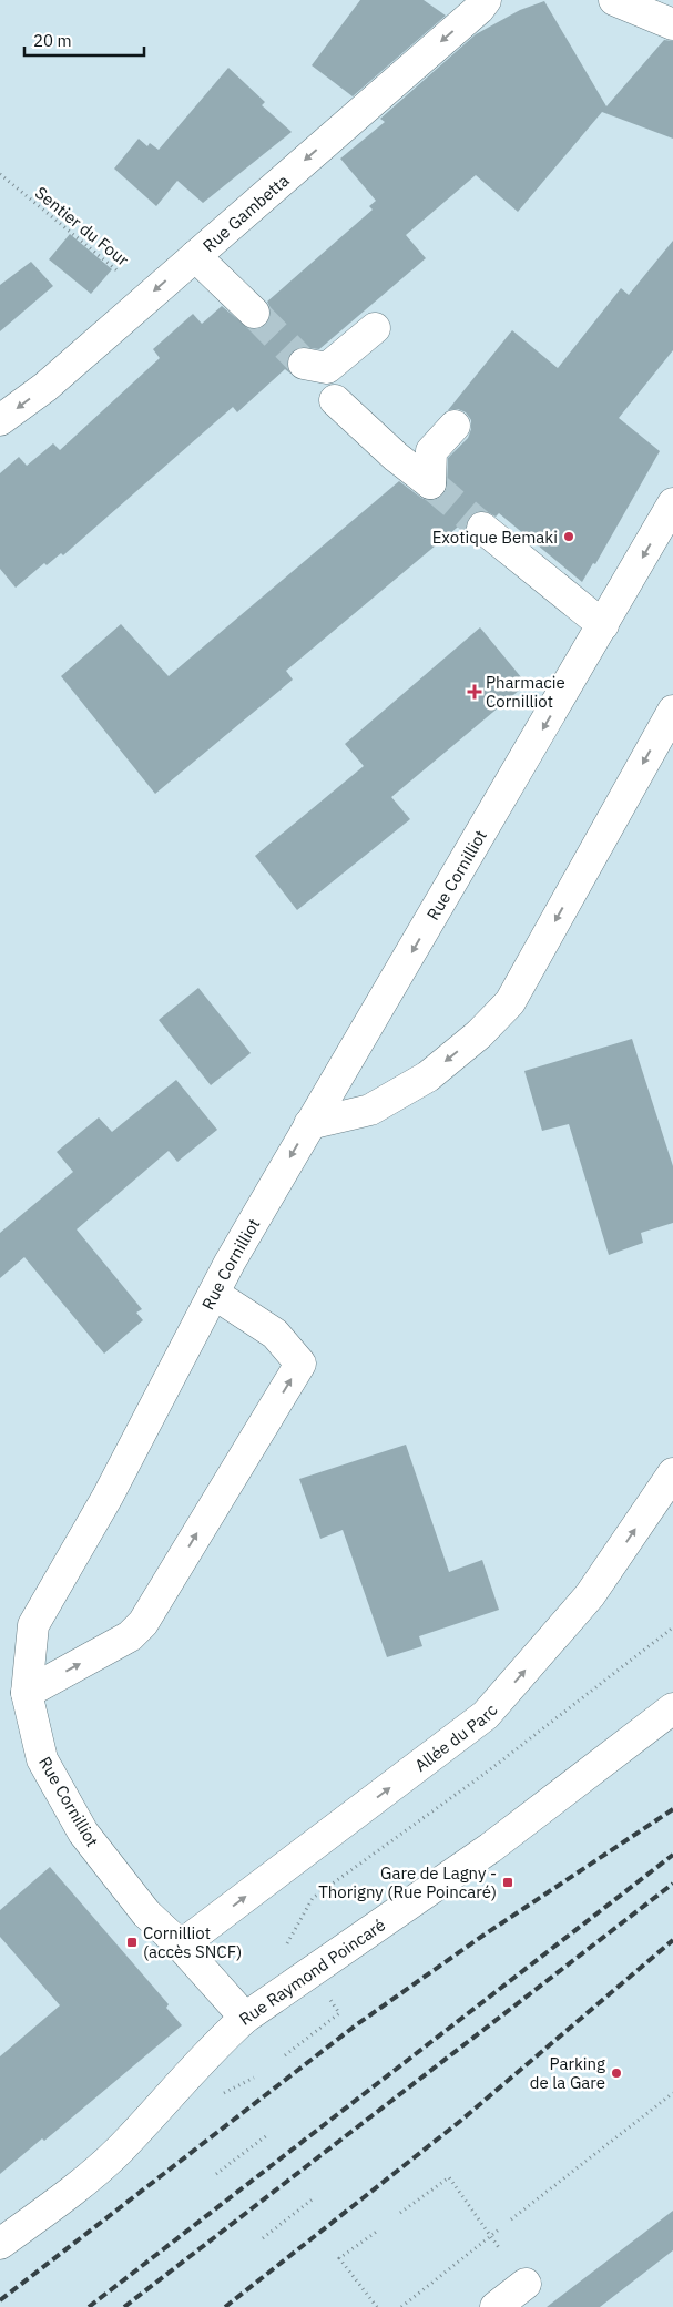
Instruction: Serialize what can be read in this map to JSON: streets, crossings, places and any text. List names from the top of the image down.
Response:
{
  "streets": {
    "street": [
      "Rue Gambetta",
      "Rue Cornilliot",
      "Allée du Parc",
      "Rue Raymond Poincaré"
    ],
    "path": ["Sentier du Four"]
  },
  "crossings": [
    ["Rue Gambetta", "Sentier du Four"],
    ["Rue Cornilliot", "Allée du Parc"],
    ["Rue Cornilliot", "Rue Raymond Poincaré"]
  ],
  "one_way": ["Rue Gambetta", "Allée du Parc"],
  "places": {
    "other": ["Exotique Bemaki", "Parking de la Gare"],
    "health": ["Pharmacie Cornilliot"],
    "transit": ["Gare de Lagny - Thorigny (Rue Poincaré)", "Cornilliot (accès SNCF)"]
  },
  "scale_bar": "20 m"
}
